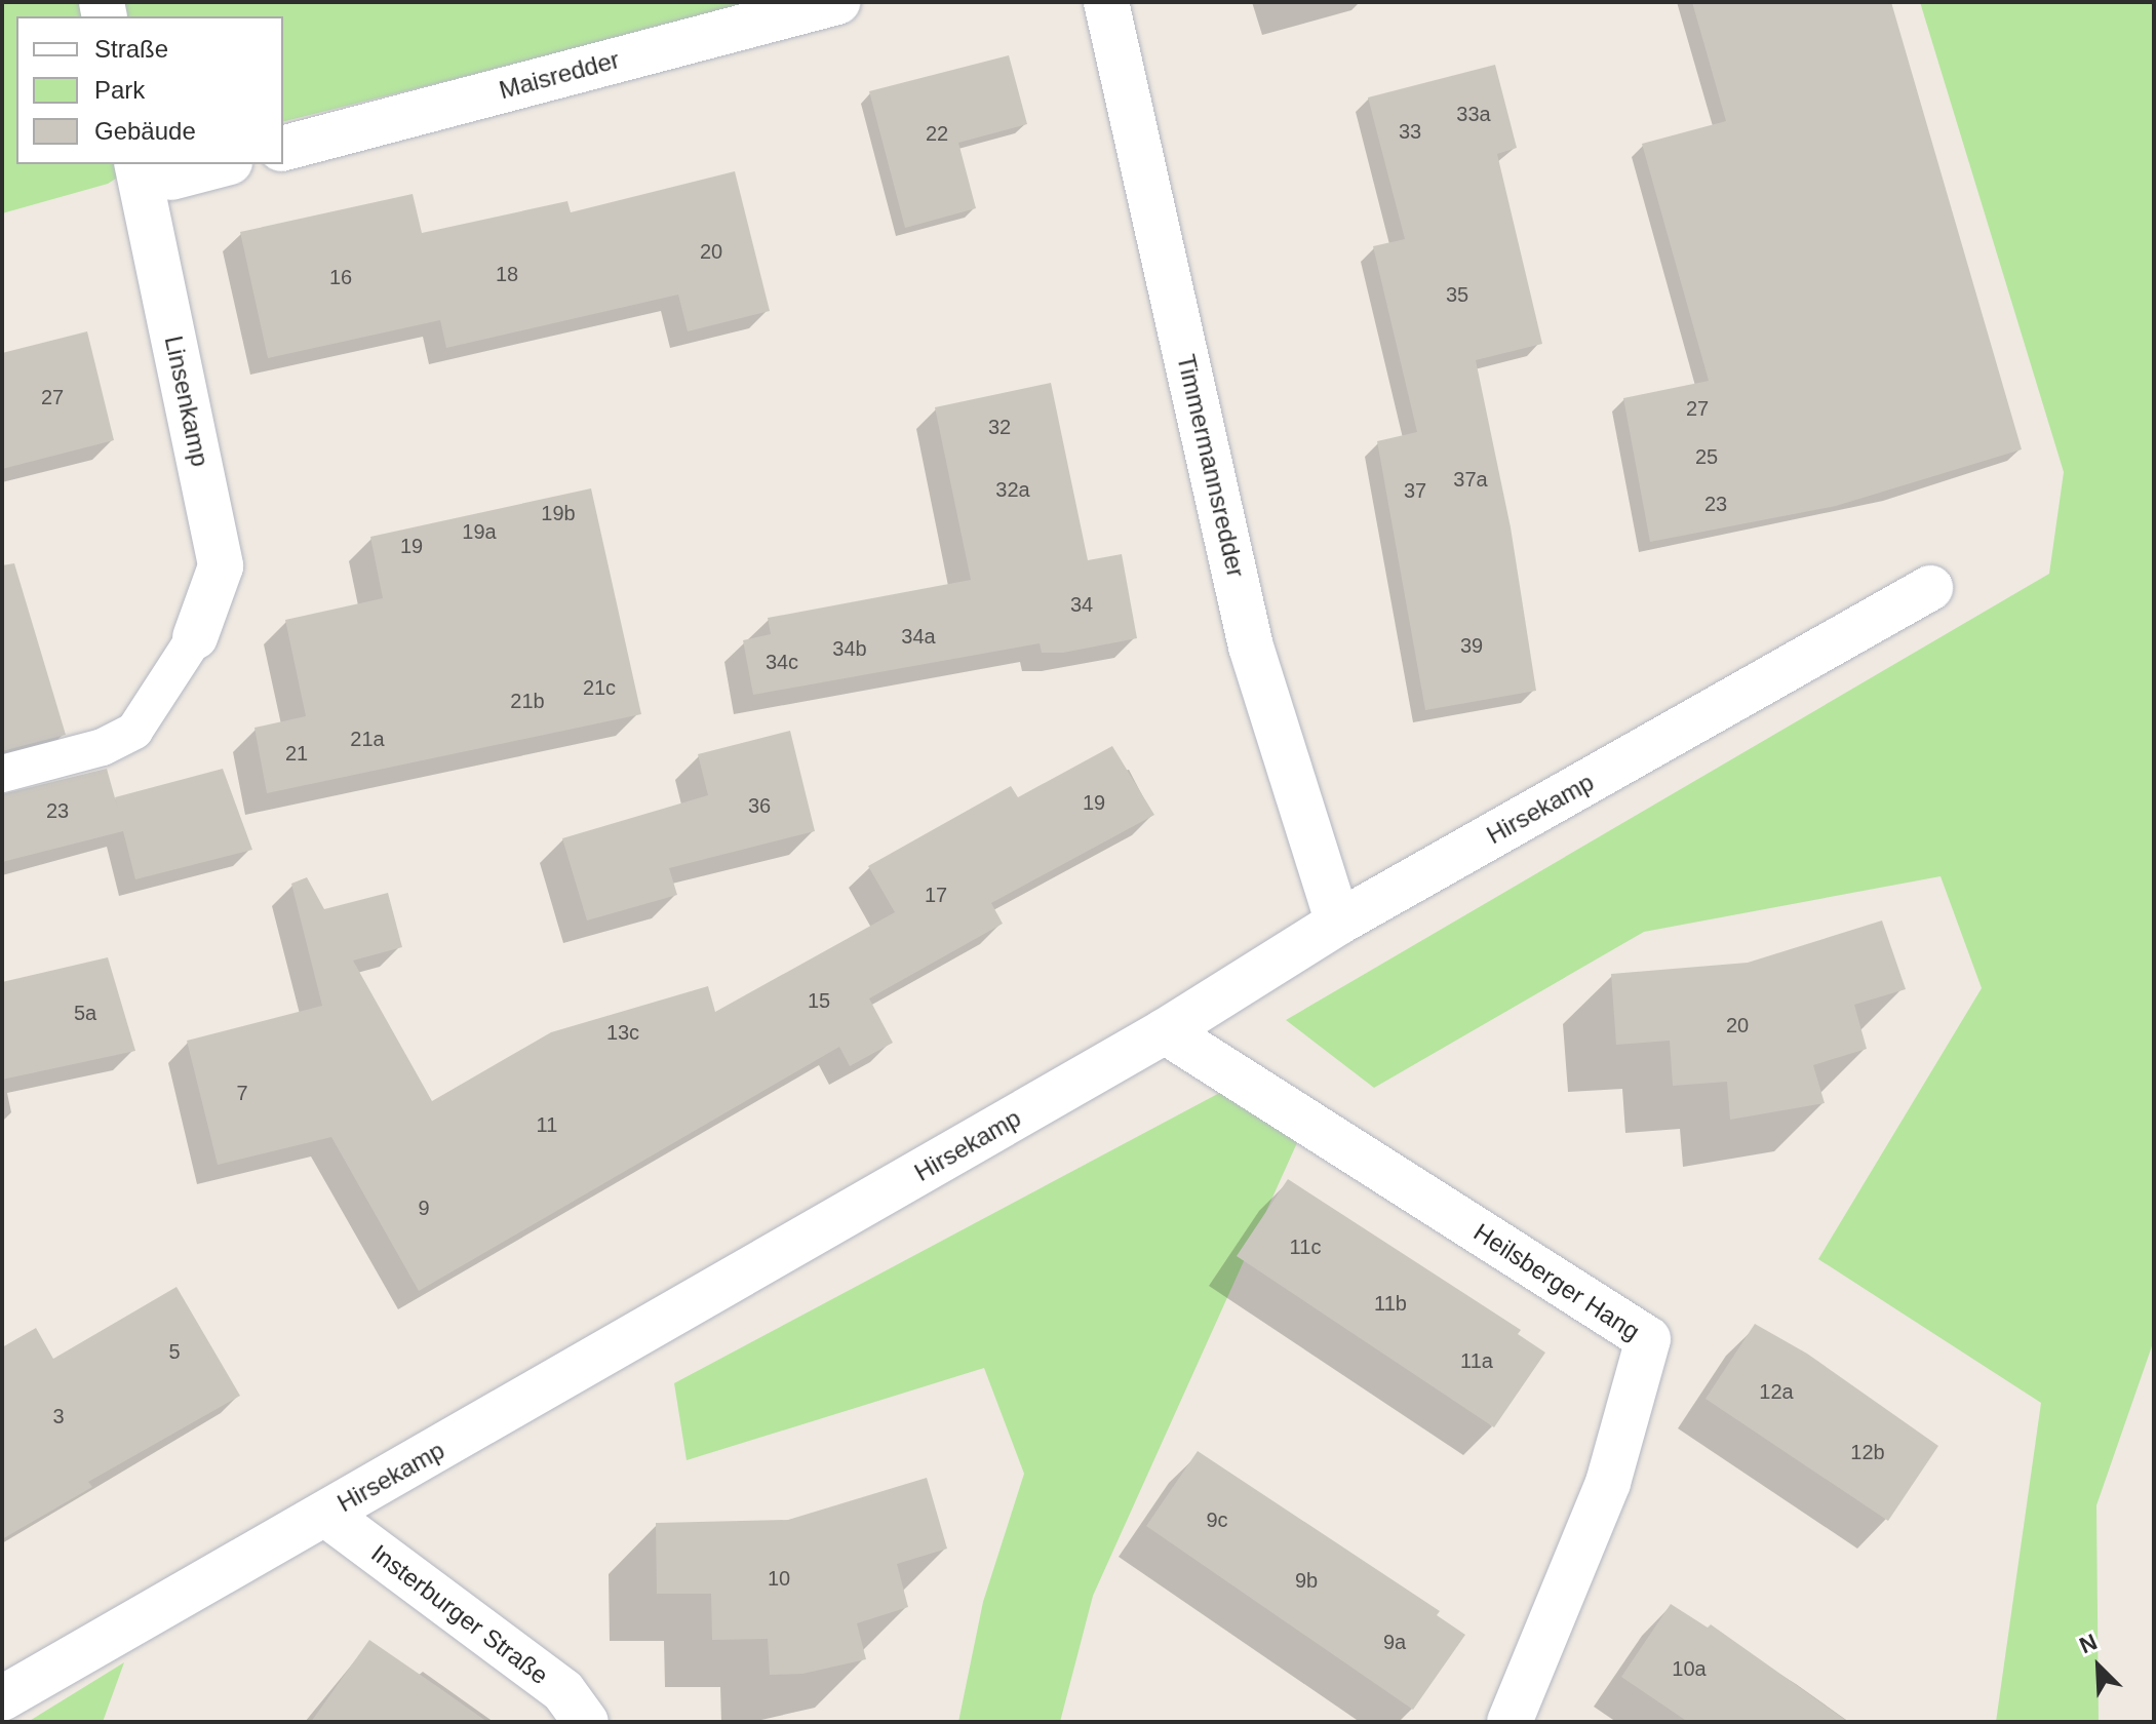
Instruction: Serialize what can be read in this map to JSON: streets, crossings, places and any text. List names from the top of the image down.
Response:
{
  "streets": {
    "street": [
      "Maisredder",
      "Linsenkamp",
      "Timmermannsredder",
      "Hirsekamp",
      "Heilsberger Hang",
      "Insterburger Straße"
    ]
  },
  "crossings": [
    ["Timmermannsredder", "Hirsekamp"],
    ["Hirsekamp", "Heilsberger Hang"],
    ["Hirsekamp", "Insterburger Straße"]
  ],
  "house_numbers": [
    "33a",
    "33",
    "22",
    "20",
    "18",
    "16",
    "35",
    "27",
    "27",
    "32",
    "25",
    "37a",
    "32a",
    "37",
    "23",
    "19b",
    "19a",
    "19",
    "34",
    "34a",
    "39",
    "34b",
    "34c",
    "21c",
    "21b",
    "21a",
    "21",
    "19",
    "36",
    "23",
    "17",
    "15",
    "5a",
    "20",
    "13c",
    "7",
    "11",
    "9",
    "11c",
    "11b",
    "5",
    "11a",
    "12a",
    "3",
    "12b",
    "9c",
    "10",
    "9b",
    "9a",
    "10a"
  ],
  "legend": ["Straße", "Park", "Gebäude"],
  "north": "top left"
}
